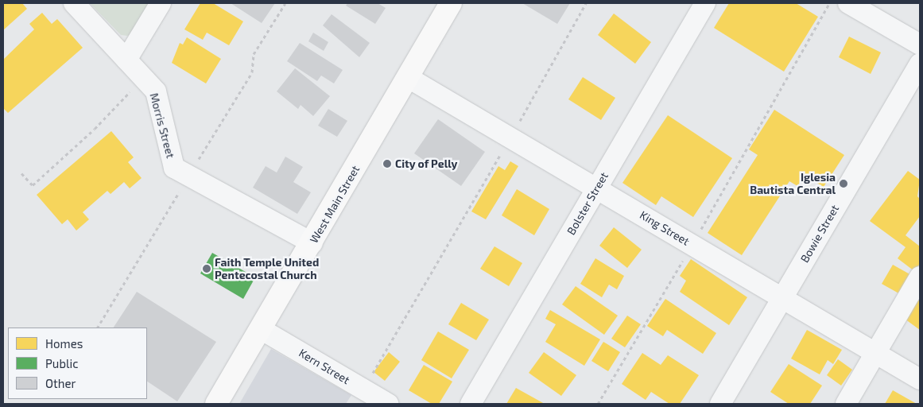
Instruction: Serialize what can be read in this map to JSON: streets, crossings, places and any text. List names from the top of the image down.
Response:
{
  "streets": {
    "main road": ["West Main Street"],
    "street": [
      "Morris Street",
      "Bolster Street",
      "King Street",
      "Bowie Street",
      "Kern Street"
    ]
  },
  "crossings": [
    ["Morris Street", "West Main Street"],
    ["Bolster Street", "King Street"],
    ["West Main Street", "King Street"],
    ["West Main Street", "Kern Street"],
    ["King Street", "Bowie Street"]
  ],
  "places": ["City of Pelly", "Iglesia Bautista Central", "Faith Temple United Pentecostal Church"],
  "legend": ["Homes", "Public", "Other"]
}
